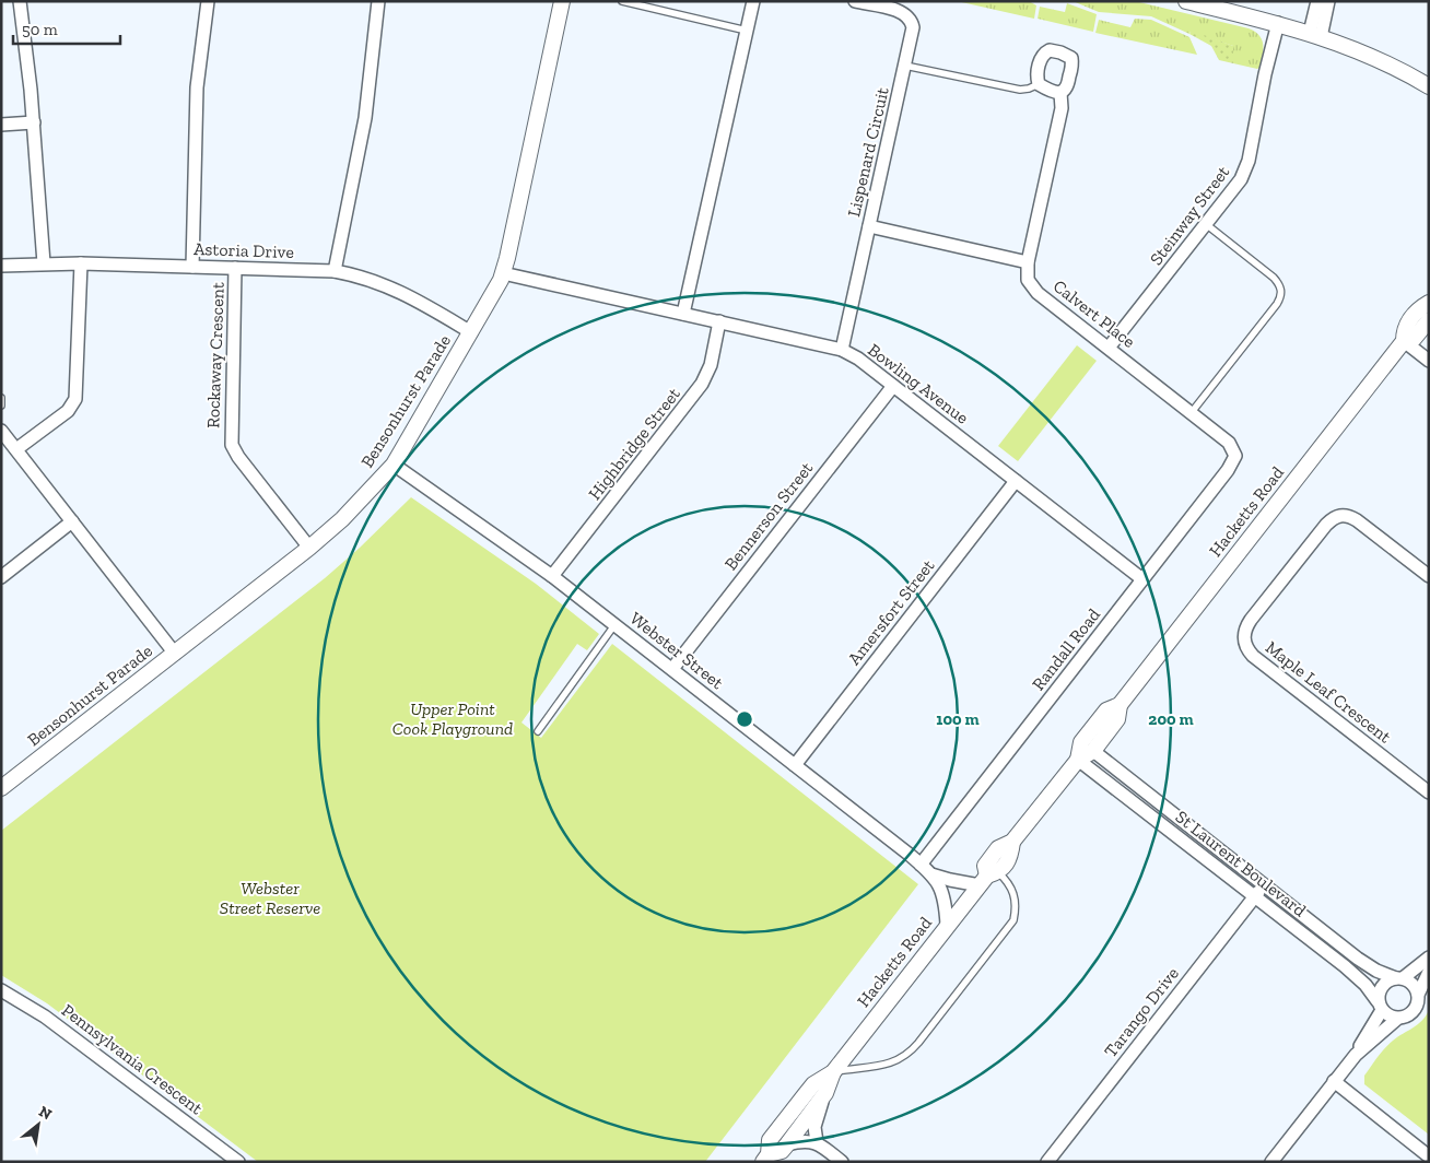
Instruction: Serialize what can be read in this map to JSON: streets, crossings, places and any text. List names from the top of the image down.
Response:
{
  "streets": {
    "street": [
      "Lispenard Circuit",
      "Steinway Street",
      "Astoria Drive",
      "Calvert Place",
      "Rockaway Crescent",
      "Bowling Avenue",
      "Bensonhurst Parade",
      "Highbridge Street",
      "Hacketts Road",
      "Bennerson Street",
      "Amersfort Street",
      "Randall Road",
      "Webster Street",
      "Maple Leaf Crescent",
      "St Laurent Boulevard",
      "Tarango Drive",
      "Pennsylvania Crescent"
    ]
  },
  "crossings": [
    ["Lispenard Circuit", "Bowling Avenue"],
    ["Steinway Street", "Calvert Place"],
    ["Astoria Drive", "Rockaway Crescent"],
    ["Astoria Drive", "Bensonhurst Parade"],
    ["Calvert Place", "Randall Road"],
    ["Rockaway Crescent", "Bensonhurst Parade"],
    ["Bowling Avenue", "Bensonhurst Parade"],
    ["Bowling Avenue", "Highbridge Street"],
    ["Bowling Avenue", "Bennerson Street"],
    ["Bowling Avenue", "Amersfort Street"],
    ["Bowling Avenue", "Randall Road"],
    ["Bensonhurst Parade", "Webster Street"],
    ["Highbridge Street", "Webster Street"],
    ["Hacketts Road", "Webster Street"],
    ["Hacketts Road", "St Laurent Boulevard"],
    ["Bennerson Street", "Webster Street"],
    ["Amersfort Street", "Webster Street"],
    ["Randall Road", "Webster Street"],
    ["St Laurent Boulevard", "Tarango Drive"]
  ],
  "parks": ["Upper Point Cook Playground", "Webster Street Reserve"],
  "scale_bar": "50 m",
  "north": "top right",
  "rings": ["100 m", "200 m"]
}
